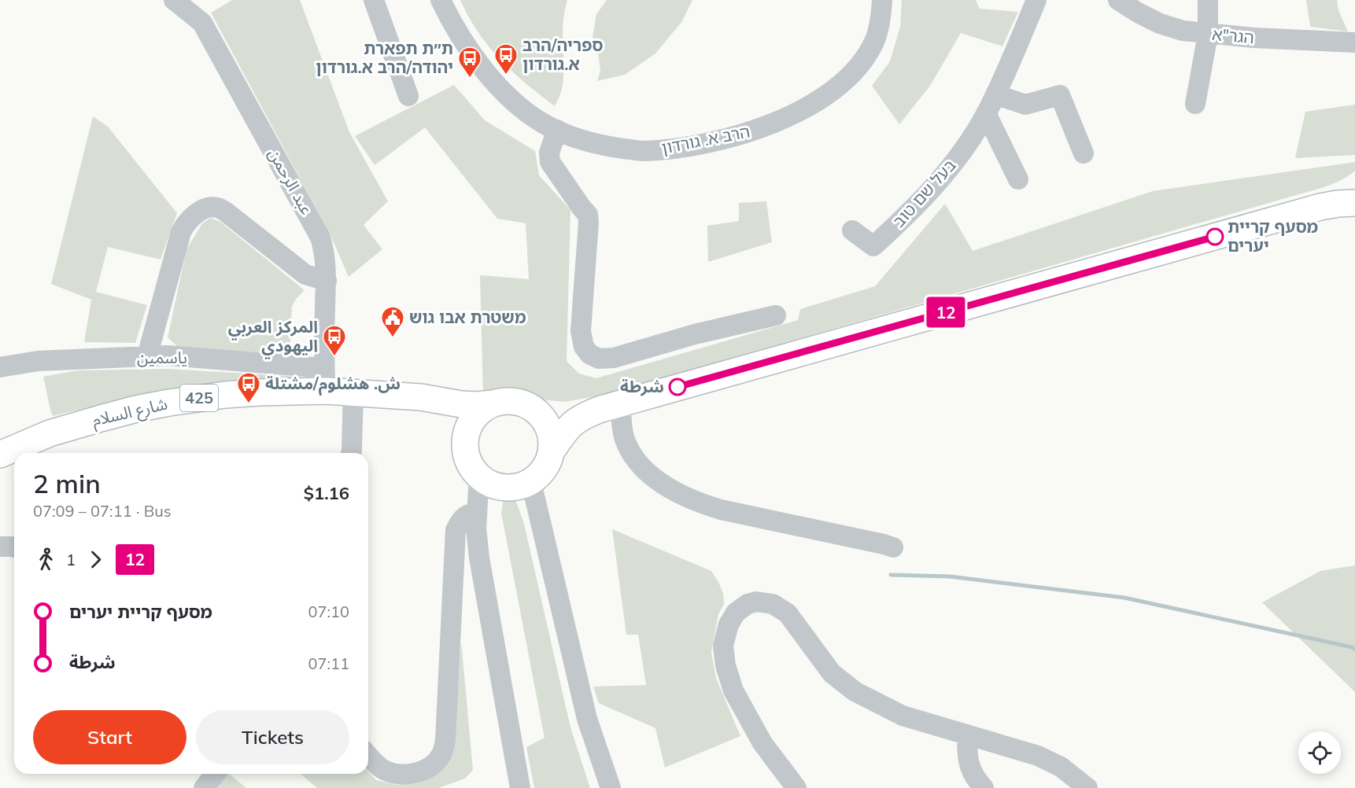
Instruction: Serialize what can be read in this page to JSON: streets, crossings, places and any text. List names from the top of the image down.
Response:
{
  "streets": {
    "main road": ["425", "شارع السلام"],
    "street": [
      "הגר\"א",
      "הרב א. גורדון",
      "عبد الرحمن",
      "בעל שם טוב",
      "ياسمين"
    ]
  },
  "crossings": [
    ["عبد الرحمن", "ياسمين"],
    ["عبد الرحمن", "شارع السلام"],
    ["ياسمين", "شارع السلام"],
    ["425", "شارع السلام"]
  ],
  "places": {
    "bus stop": [
      "ספריה/הרב א.גורדון",
      "ת״ת תפארת יהודה/הרב א.גורדון",
      "المركز العربي اليهودي",
      "ش. هشلوم/مشتلة"
    ],
    "other": ["מסעף קריית יערים", "شرطة"],
    "public building": ["משטרת אבו גוש"]
  },
  "lines": ["bus line 12"],
  "page": {
    "on_map": "12",
    "heading": ["2 min", "07:09 – 07:11 · Bus", "$1.16"],
    "legs": ["1", "12"],
    "list": [
      {
        "name": "מסעף קריית יערים",
        "value": "07:10"
      },
      {
        "name": "شرطة",
        "value": "07:11"
      }
    ],
    "buttons": ["Start", "Tickets"]
  }
}
